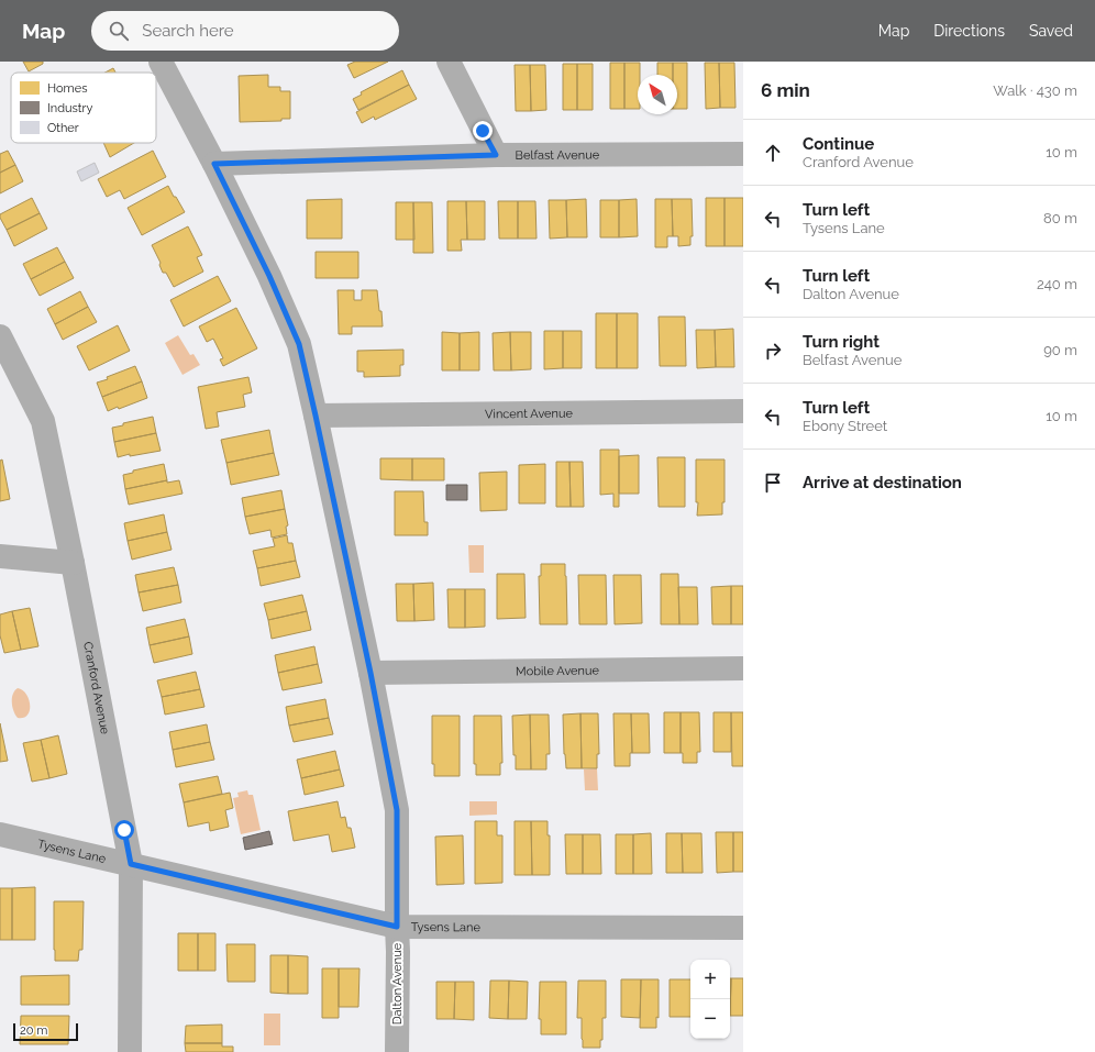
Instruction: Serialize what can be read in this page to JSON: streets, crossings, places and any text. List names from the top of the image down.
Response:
{
  "streets": {
    "street": [
      "Belfast Avenue",
      "Vincent Avenue",
      "Mobile Avenue",
      "Cranford Avenue",
      "Tysens Lane",
      "Dalton Avenue"
    ]
  },
  "crossings": [
    ["Belfast Avenue", "Dalton Avenue"],
    ["Vincent Avenue", "Dalton Avenue"],
    ["Mobile Avenue", "Dalton Avenue"],
    ["Cranford Avenue", "Tysens Lane"],
    ["Tysens Lane", "Dalton Avenue"]
  ],
  "legend": ["Homes", "Industry", "Other"],
  "scale_bar": "20 m",
  "north": "top left",
  "page": {
    "header": "Map",
    "search": "Search here",
    "nav": ["Map", "Directions", "Saved"],
    "heading": ["6 min", "Walk · 430 m"],
    "list": [
      ["Continue", "Cranford Avenue", "10 m"],
      ["Turn left", "Tysens Lane", "80 m"],
      ["Turn left", "Dalton Avenue", "240 m"],
      ["Turn right", "Belfast Avenue", "90 m"],
      ["Turn left", "Ebony Street", "10 m"],
      "Arrive at destination"
    ],
    "map_buttons": ["+", "−"],
    "scale": "20 m"
  }
}
